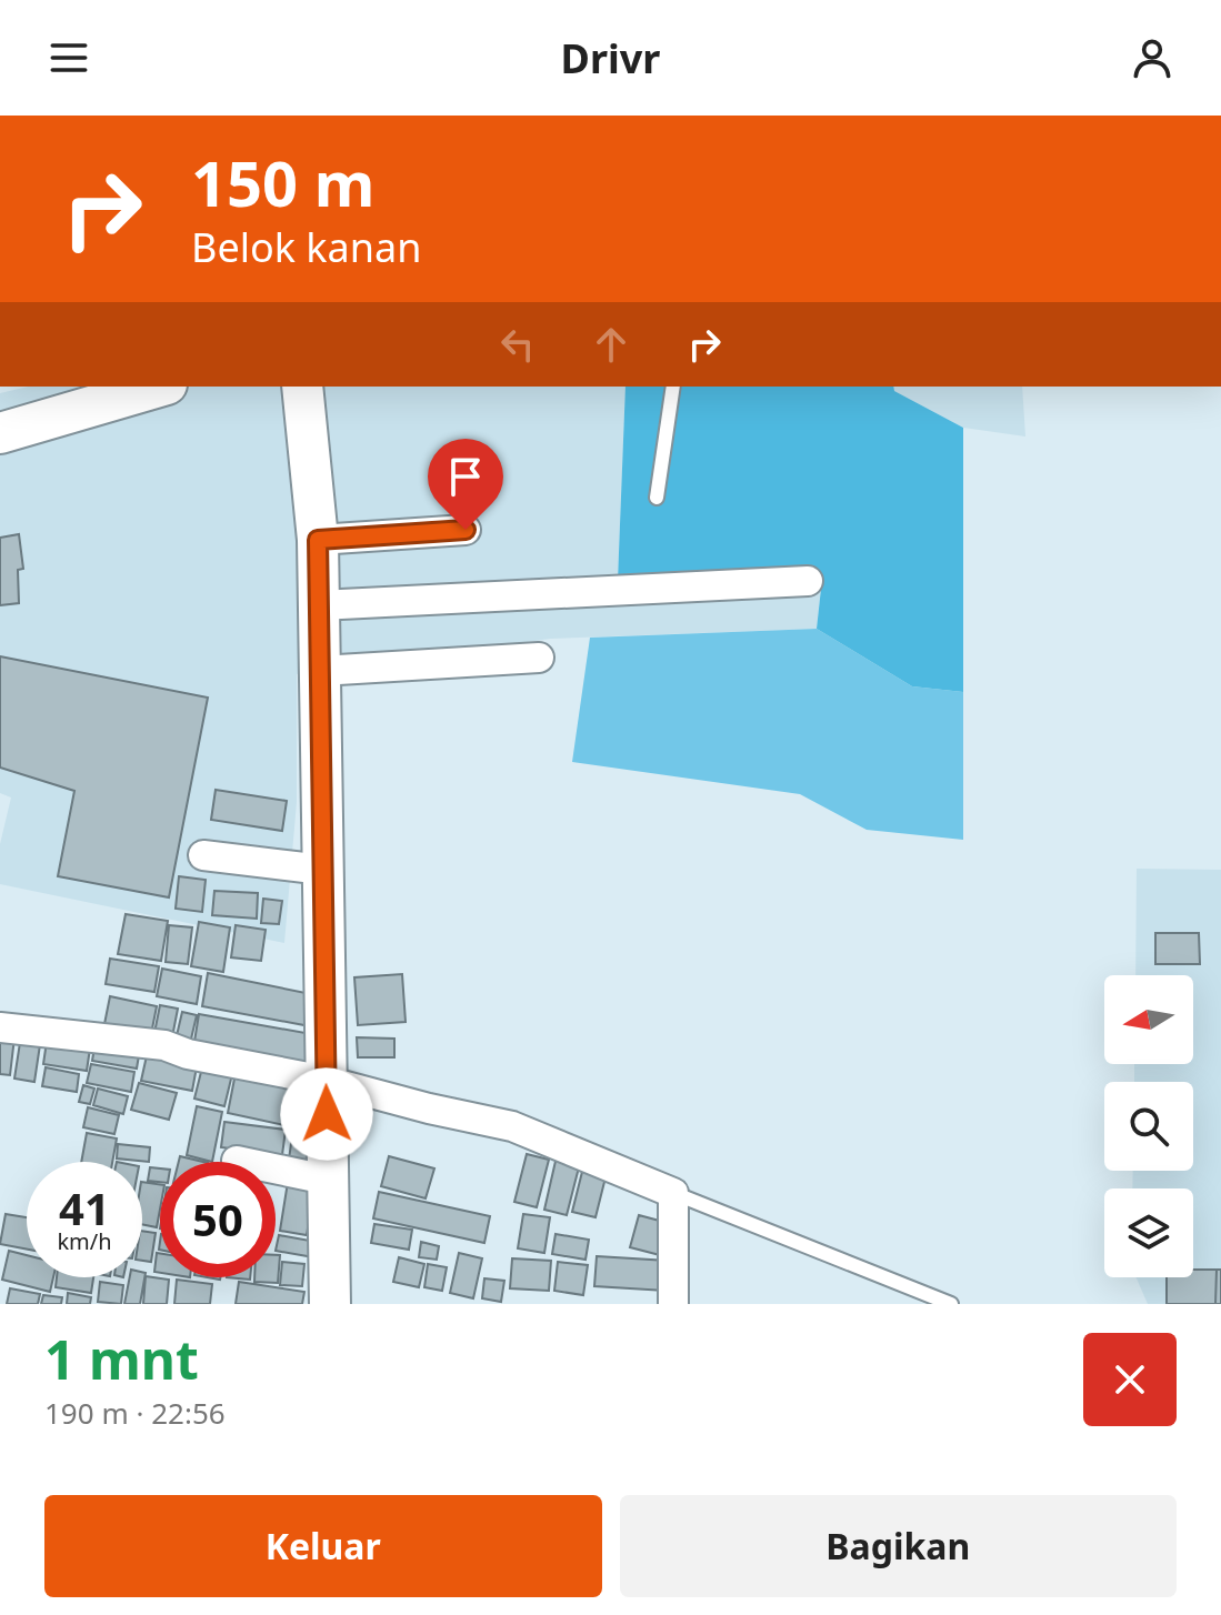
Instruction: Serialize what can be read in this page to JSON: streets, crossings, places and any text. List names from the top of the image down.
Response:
{
  "north": "left",
  "page": {
    "header": "Drivr",
    "turn": ["150 m", "Belok kanan"],
    "speed": "41 km/h",
    "limit": "50",
    "heading": ["1 mnt", "190 m · 22:56"],
    "buttons": ["Keluar", "Bagikan"]
  }
}
